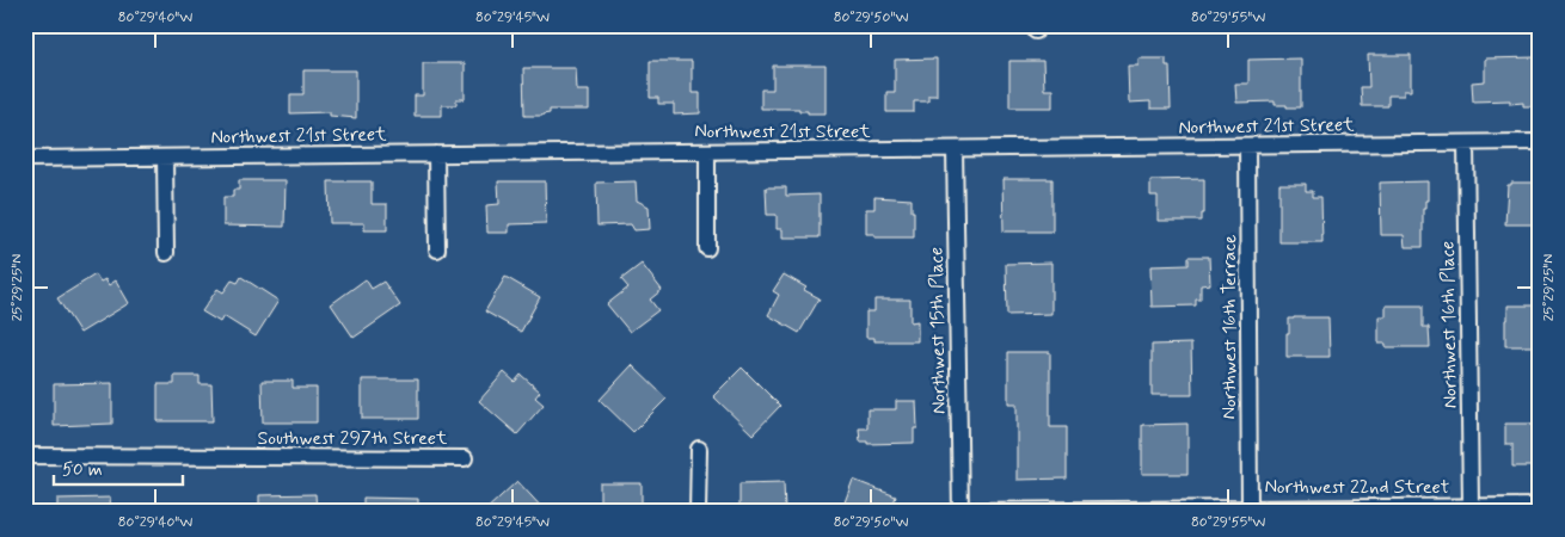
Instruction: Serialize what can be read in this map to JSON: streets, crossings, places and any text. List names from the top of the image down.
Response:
{
  "streets": {
    "street": [
      "Northwest 21st Street",
      "Northwest 16th Place",
      "Northwest 16th Terrace",
      "Northwest 15th Place",
      "Southwest 297th Street",
      "Northwest 22nd Street"
    ]
  },
  "crossings": [
    ["Northwest 21st Street", "Northwest 16th Place"],
    ["Northwest 21st Street", "Northwest 16th Terrace"],
    ["Northwest 21st Street", "Northwest 15th Place"],
    ["Northwest 16th Place", "Northwest 22nd Street"],
    ["Northwest 16th Terrace", "Northwest 22nd Street"],
    ["Northwest 15th Place", "Northwest 22nd Street"]
  ],
  "scale_bar": "50 m",
  "coordinates": [
    "80°29'40\"W",
    "80°29'45\"W",
    "80°29'50\"W",
    "80°29'55\"W",
    "25°29'25\"N"
  ]
}
